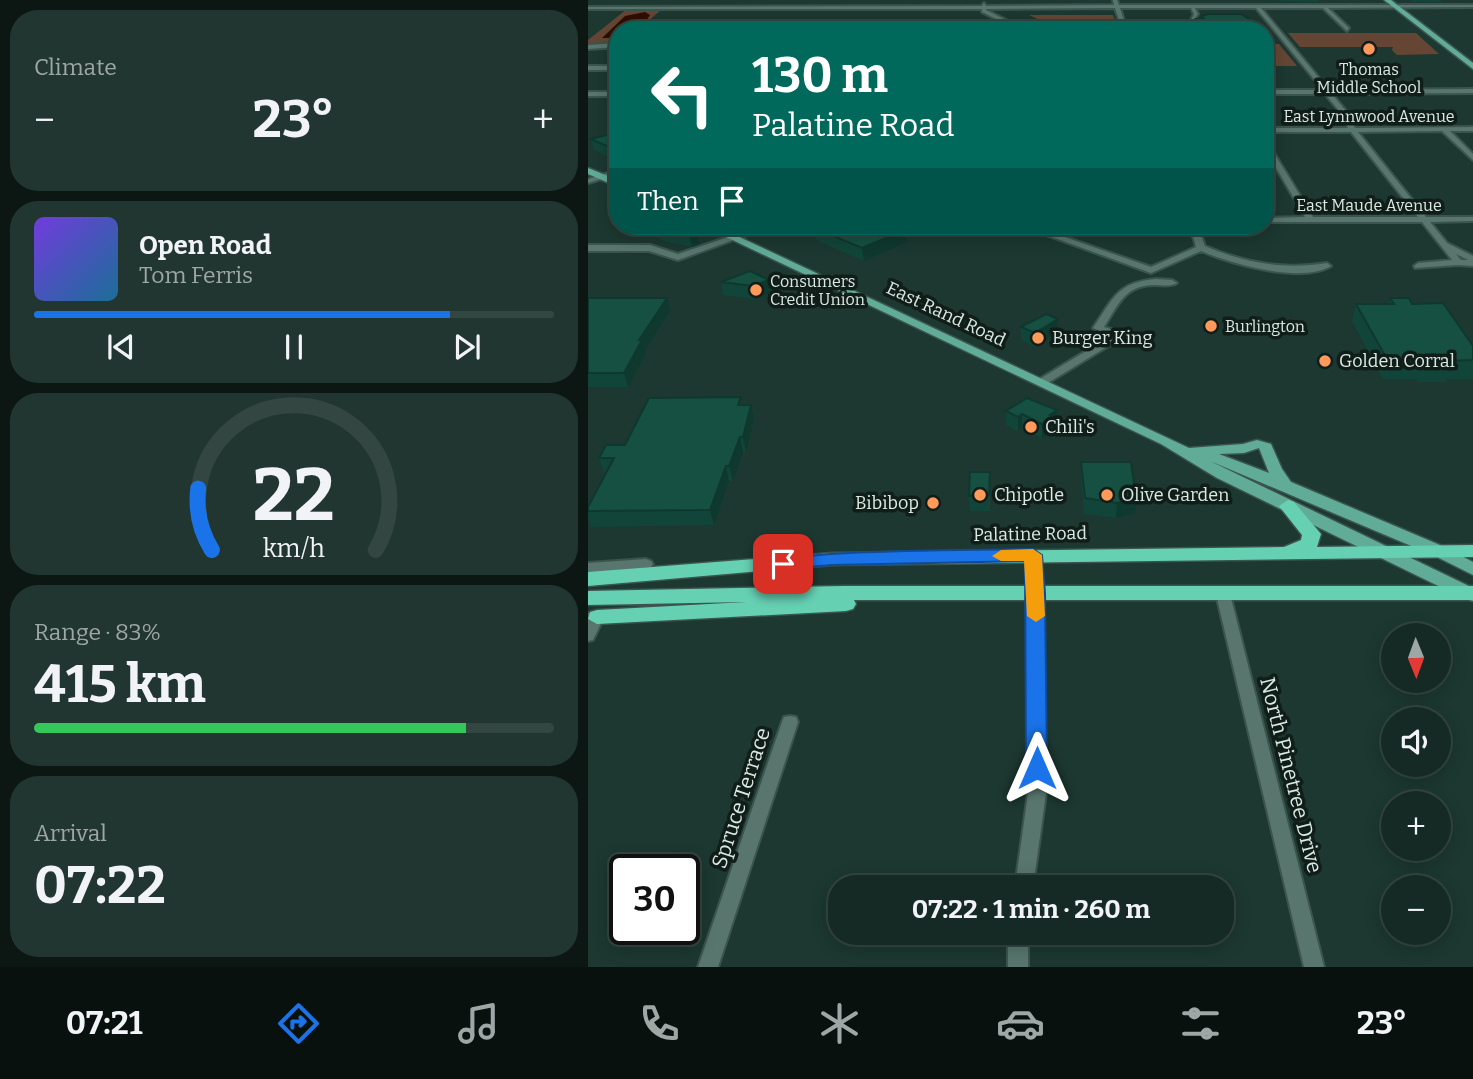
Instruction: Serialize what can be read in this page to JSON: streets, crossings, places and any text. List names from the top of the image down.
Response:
{
  "streets": {
    "highway": ["Palatine Road"],
    "main road": ["East Rand Road"],
    "street": [
      "East Lynnwood Avenue",
      "East Maude Avenue",
      "North Pinetree Drive",
      "Spruce Terrace"
    ]
  },
  "crossings": [
    ["East Rand Road", "Palatine Road"]
  ],
  "places": [
    "Thomas Middle School",
    "Consumers Credit Union",
    "Burlington",
    "Burger King",
    "Golden Corral",
    "Chili's",
    "Chipotle",
    "Olive Garden",
    "Bibibop"
  ],
  "north": "bottom",
  "page": {
    "tile": [
      "Climate",
      ["Range · 83%", "415 km"],
      ["Arrival", "07:22"]
    ],
    "turn": ["130 m", "Palatine Road"],
    "heat": ["−", "23°", "+"],
    "then": "Then",
    "song": ["Open Road", "Tom Ferris"],
    "map_buttons": ["+", "−"],
    "limit": "30",
    "trip": "07:22 · 1 min · 260 m",
    "tabs": ["07:21", "23°"],
    "gauge": ["22", "km/h"]
  }
}
